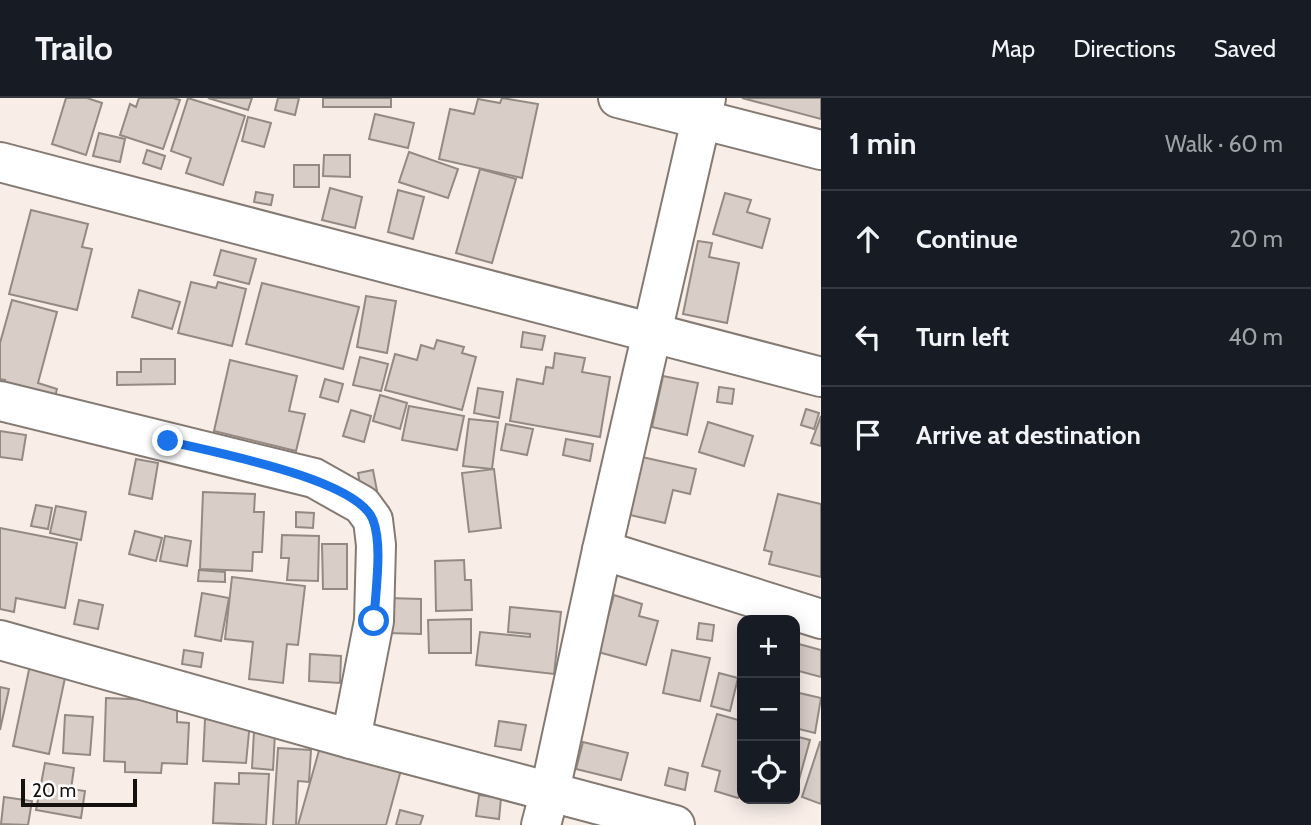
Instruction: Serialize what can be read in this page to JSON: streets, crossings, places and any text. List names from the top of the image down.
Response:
{
  "scale_bar": "20 m",
  "page": {
    "header": "Trailo",
    "nav": ["Map", "Directions", "Saved"],
    "heading": ["1 min", "Walk · 60 m"],
    "list": [
      ["Continue", "20 m"],
      ["Turn left", "40 m"],
      "Arrive at destination"
    ],
    "map_buttons": ["+", "−"],
    "scale": "20 m"
  }
}
